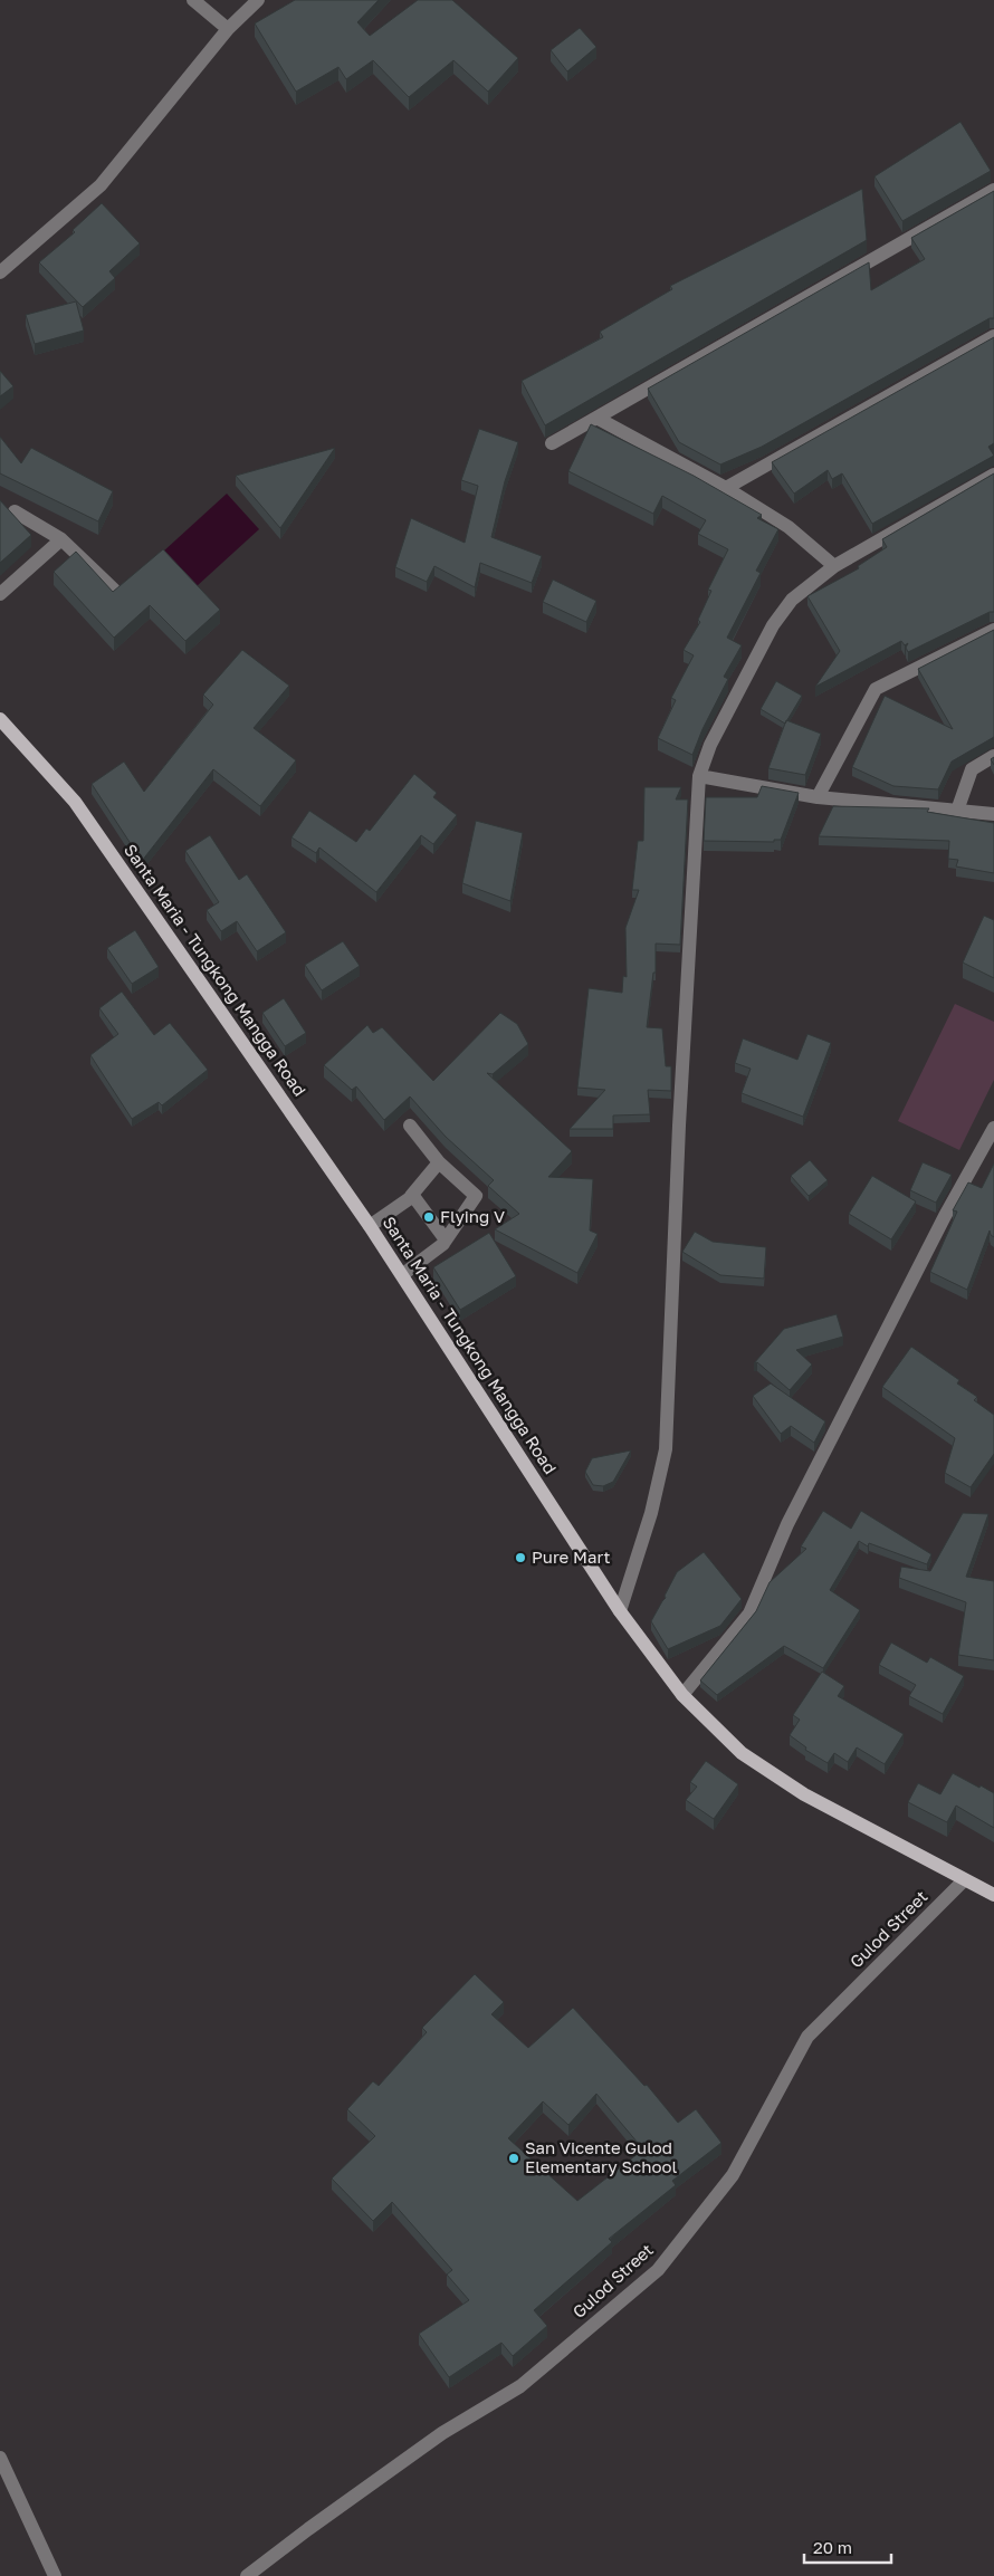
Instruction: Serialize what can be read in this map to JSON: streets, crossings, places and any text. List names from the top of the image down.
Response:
{
  "streets": {
    "main road": ["Santa Maria - Tungkong Mangga Road"],
    "street": ["Gulod Street"]
  },
  "crossings": [
    ["Santa Maria - Tungkong Mangga Road", "Gulod Street"]
  ],
  "places": ["Flying V", "Pure Mart", "San Vicente Gulod Elementary School"],
  "scale_bar": "20 m"
}
